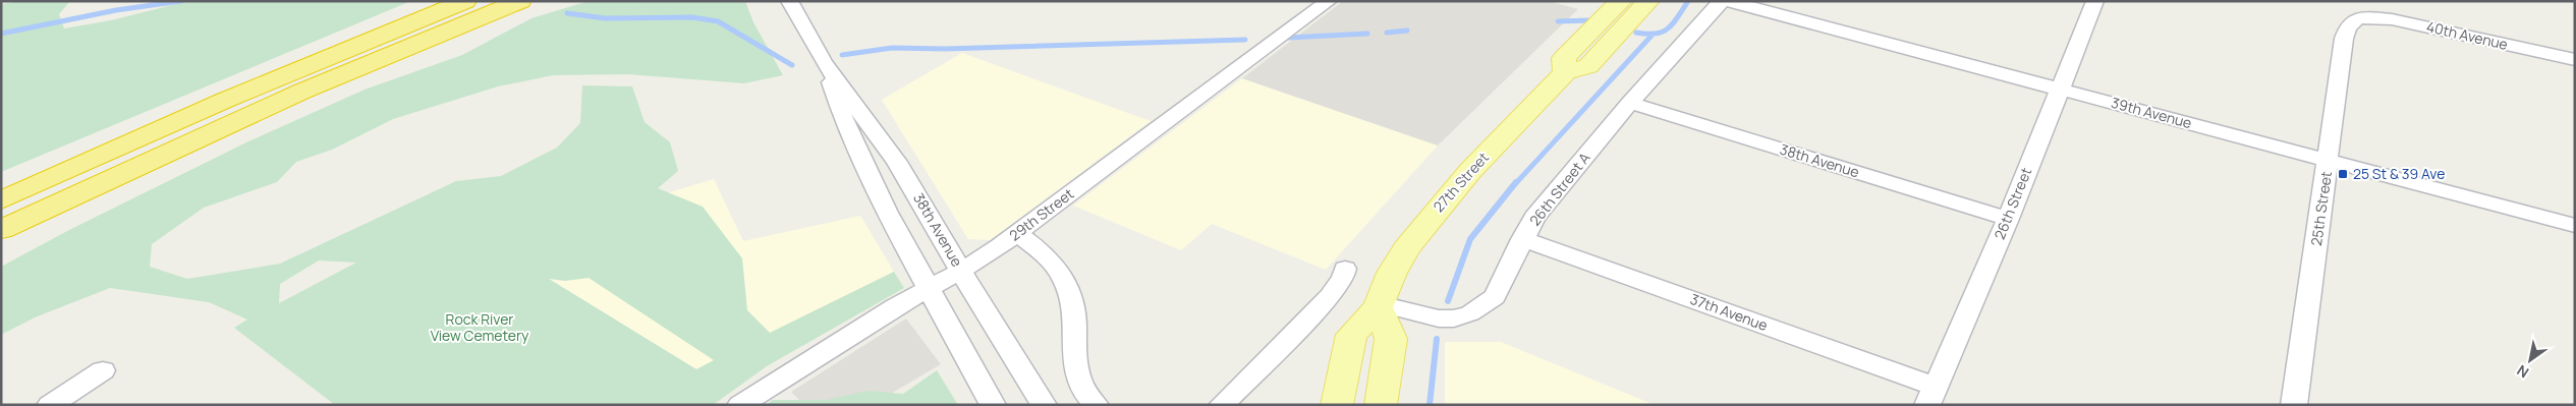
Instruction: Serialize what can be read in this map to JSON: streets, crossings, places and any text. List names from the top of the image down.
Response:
{
  "streets": {
    "main road": ["27th Street"],
    "street": [
      "40th Avenue",
      "39th Avenue",
      "38th Avenue",
      "26th Street A",
      "26th Street",
      "25th Street",
      "29th Street",
      "37th Avenue"
    ]
  },
  "crossings": [
    ["40th Avenue", "25th Street"],
    ["39th Avenue", "26th Street"],
    ["39th Avenue", "25th Street"],
    ["38th Avenue", "26th Street A"],
    ["38th Avenue", "26th Street"],
    ["38th Avenue", "29th Street"],
    ["27th Street", "26th Street A"],
    ["26th Street A", "37th Avenue"],
    ["26th Street", "37th Avenue"]
  ],
  "parks": ["Rock River View Cemetery"],
  "places": {
    "transit": ["25 St & 39 Ave"]
  },
  "north": "bottom left"
}
